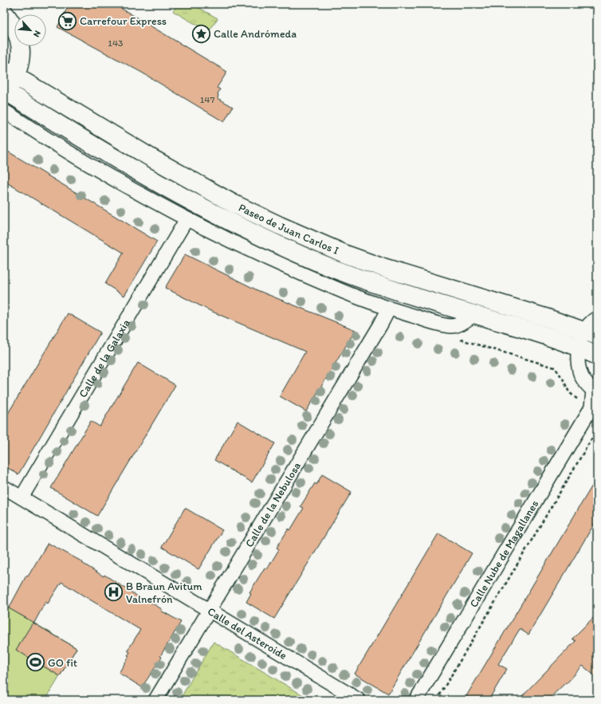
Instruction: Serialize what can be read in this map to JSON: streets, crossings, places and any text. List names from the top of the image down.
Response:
{
  "streets": {
    "main road": ["Paseo de Juan Carlos I"],
    "street": [
      "Calle de la Galaxia",
      "Calle de la Nebulosa",
      "Calle Nube de Magallanes",
      "Calle del Asteroide"
    ]
  },
  "crossings": [
    ["Calle de la Galaxia", "Calle del Asteroide"],
    ["Calle de la Nebulosa", "Calle del Asteroide"]
  ],
  "places": {
    "supermarket": ["Carrefour Express"],
    "place": ["Calle Andrómeda"],
    "hospital": ["B Braun Avitum Valnefrón"],
    "sports": ["GO fit"]
  },
  "house_numbers": ["143", "147"],
  "north": "bottom right"
}
